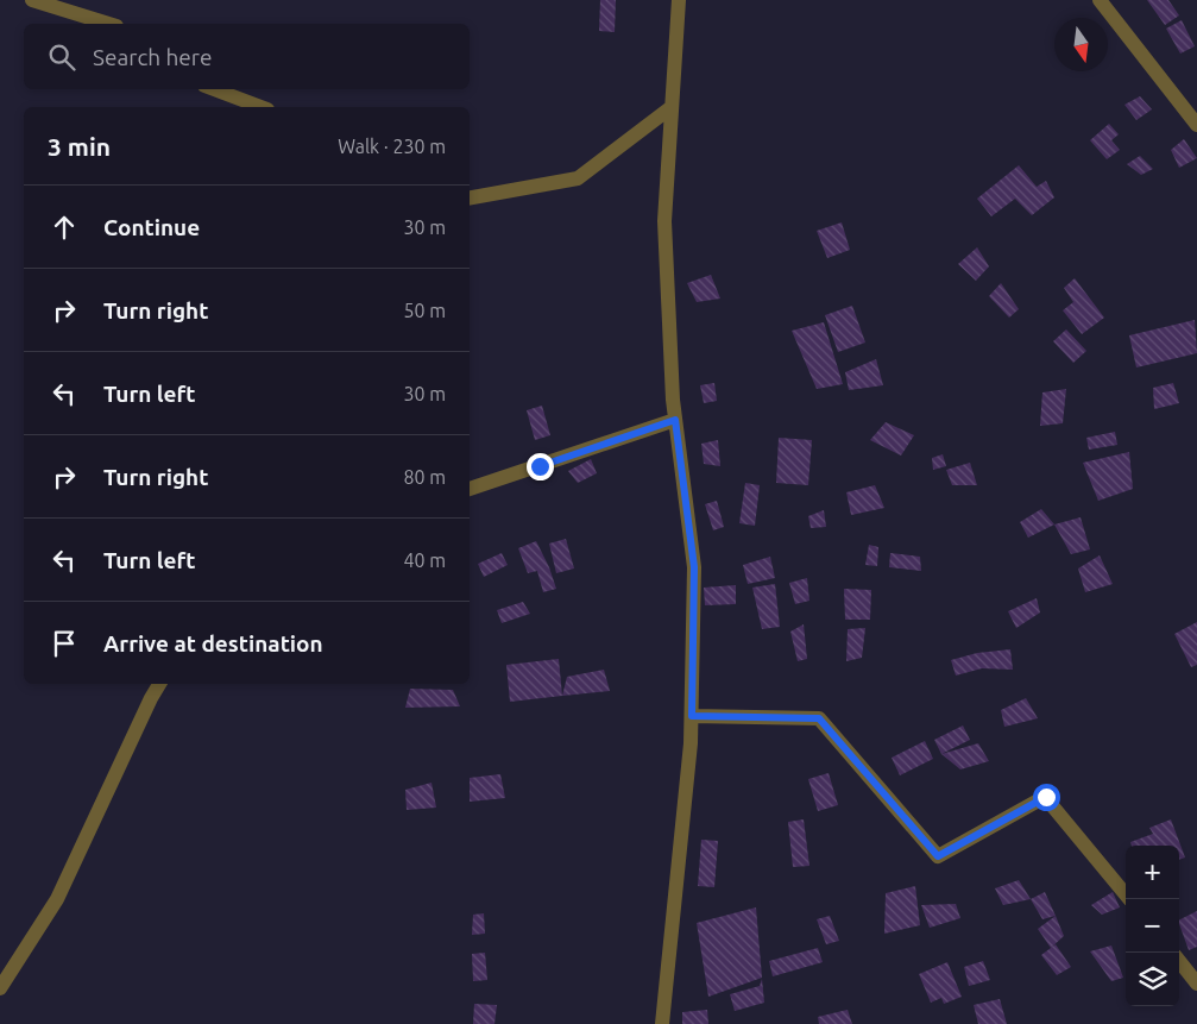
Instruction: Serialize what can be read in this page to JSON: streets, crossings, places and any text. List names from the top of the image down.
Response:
{
  "north": "bottom",
  "page": {
    "search": "Search here",
    "heading": ["3 min", "Walk · 230 m"],
    "list": [
      ["Continue", "30 m"],
      ["Turn right", "50 m"],
      ["Turn left", "30 m"],
      ["Turn right", "80 m"],
      ["Turn left", "40 m"],
      "Arrive at destination"
    ],
    "map_buttons": ["+", "−"]
  }
}
